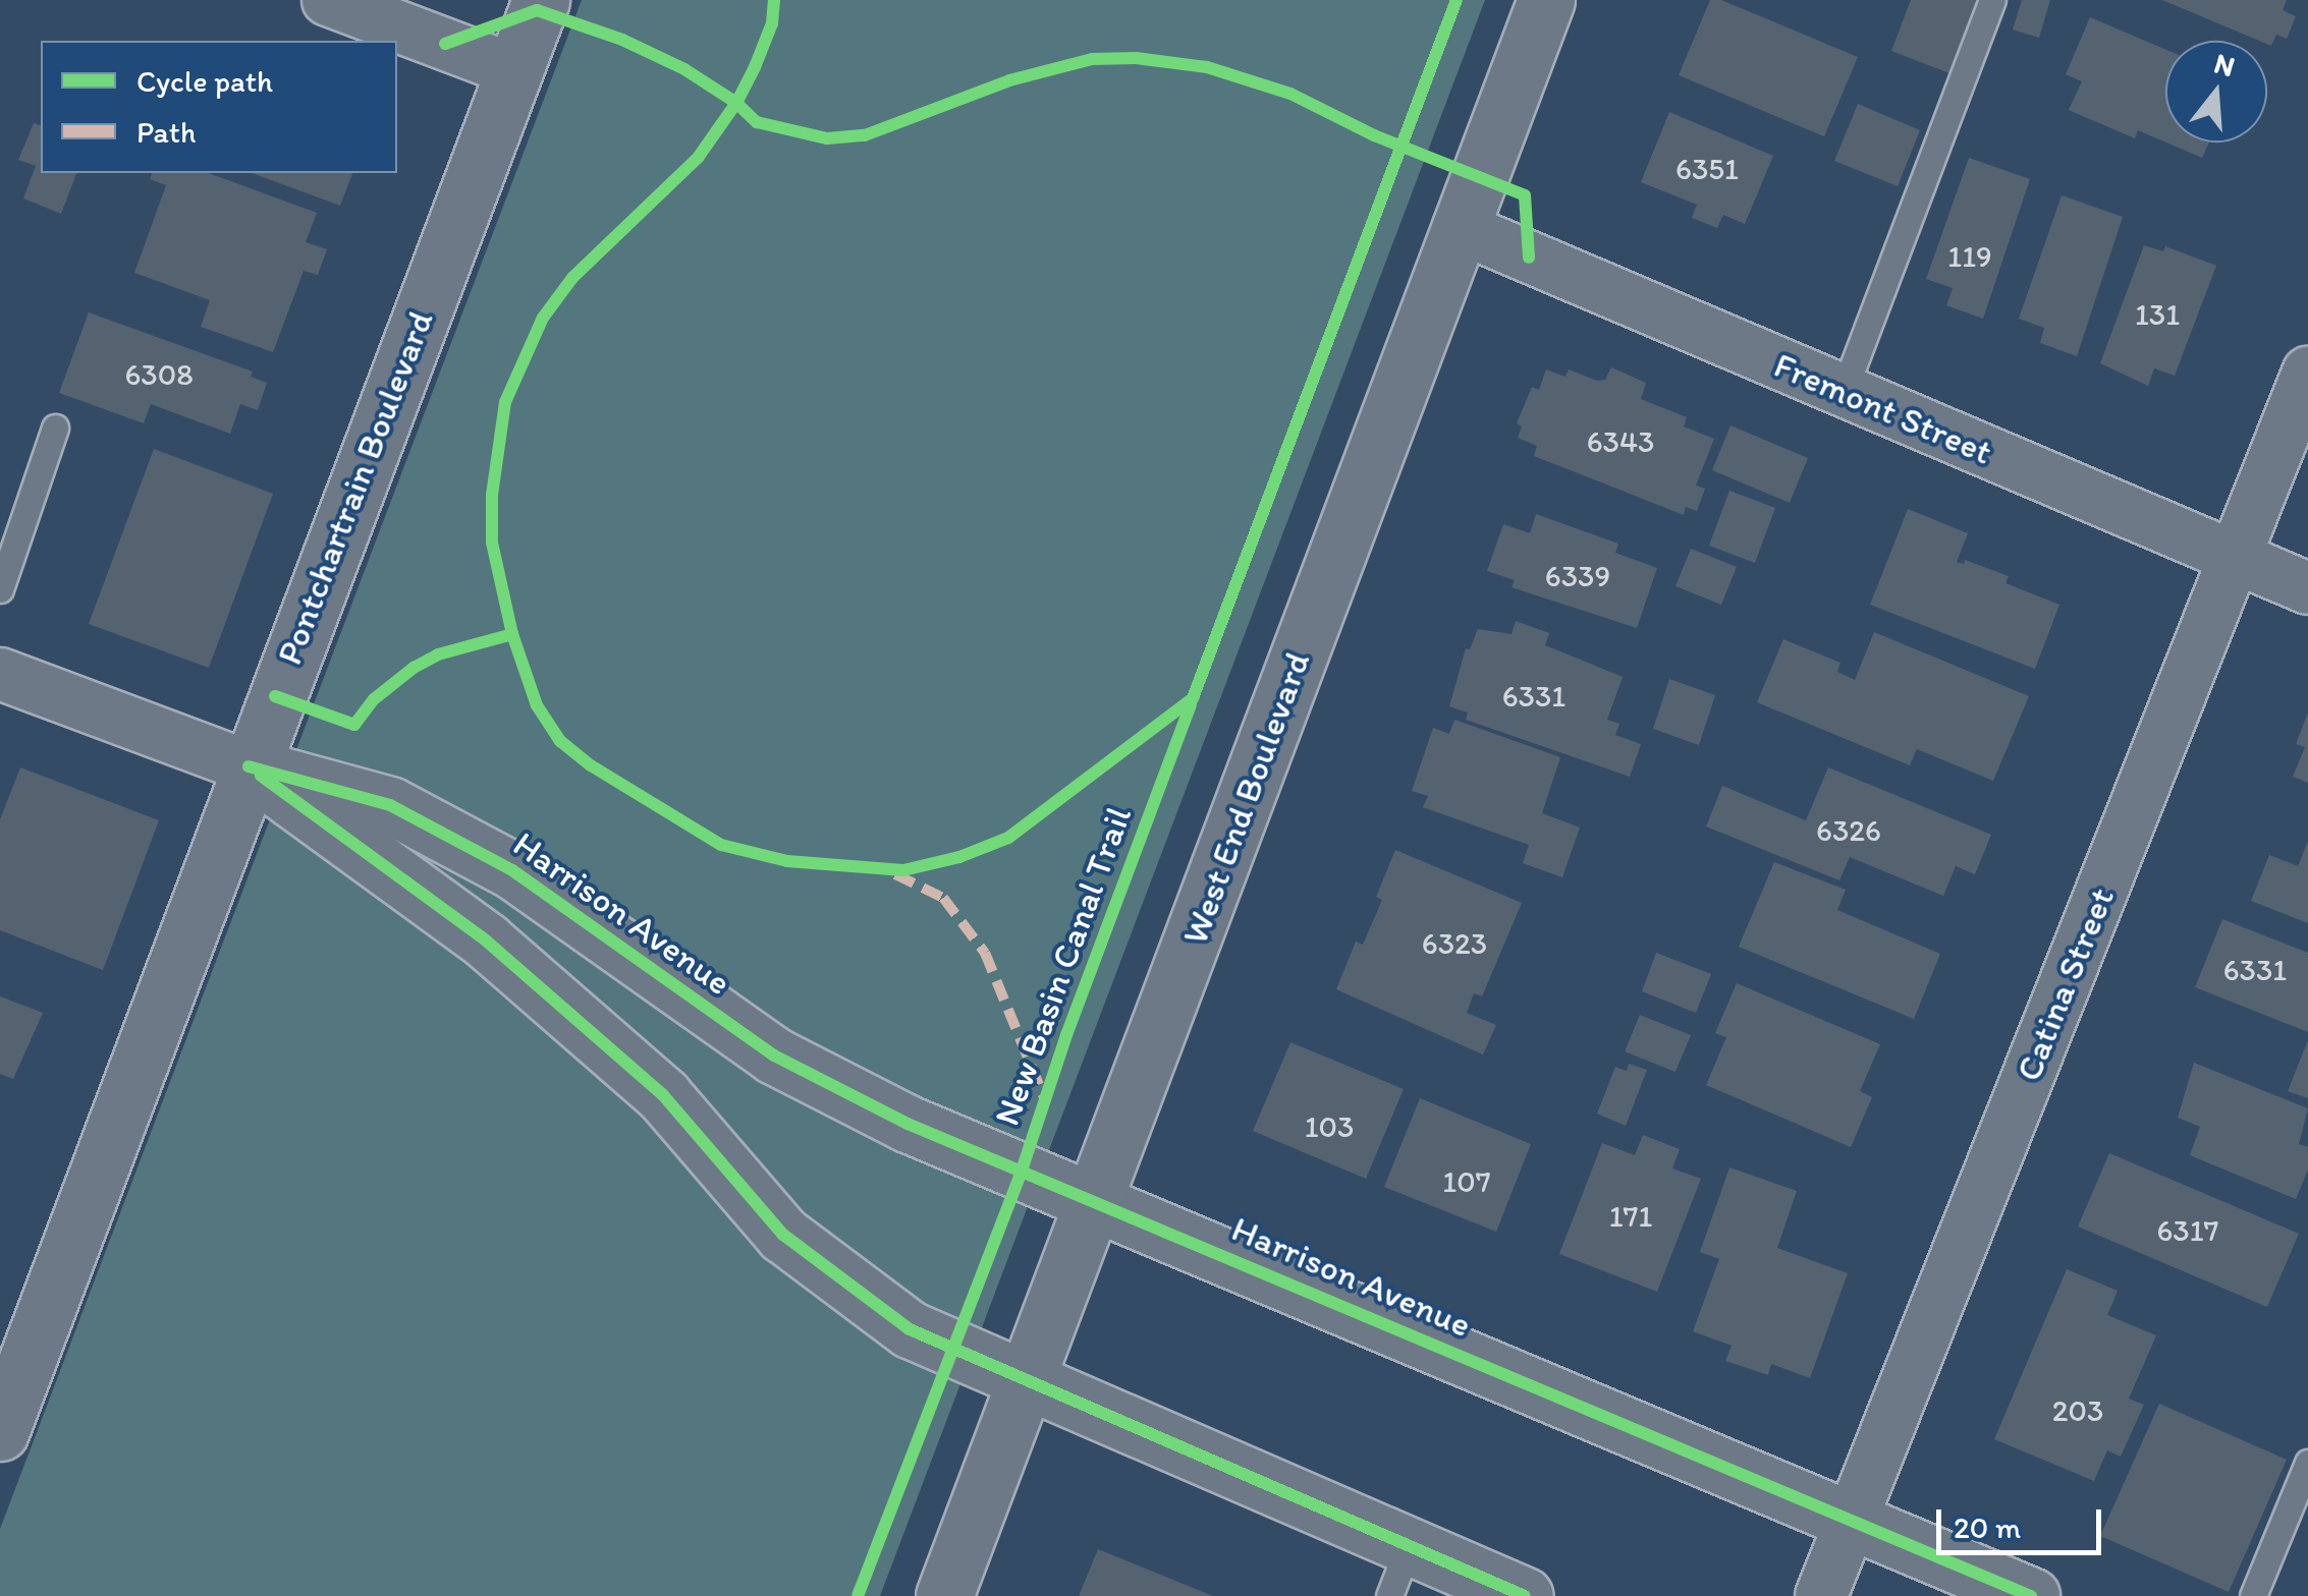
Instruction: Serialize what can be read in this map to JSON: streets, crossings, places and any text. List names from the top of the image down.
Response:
{
  "streets": {
    "street": [
      "Fremont Street",
      "Pontchartrain Boulevard",
      "West End Boulevard",
      "Harrison Avenue",
      "Catina Street"
    ],
    "cycle path": ["New Basin Canal Trail"]
  },
  "crossings": [
    ["Fremont Street", "West End Boulevard"],
    ["Fremont Street", "Catina Street"],
    ["Pontchartrain Boulevard", "Harrison Avenue"],
    ["West End Boulevard", "Harrison Avenue"],
    ["Harrison Avenue", "Catina Street"]
  ],
  "house_numbers": [
    "6351",
    "119",
    "131",
    "6308",
    "6343",
    "6339",
    "6331",
    "6326",
    "6323",
    "6331",
    "103",
    "107",
    "171",
    "6317",
    "203"
  ],
  "legend": ["Cycle path", "Path"],
  "scale_bar": "20 m",
  "north": "top"
}
